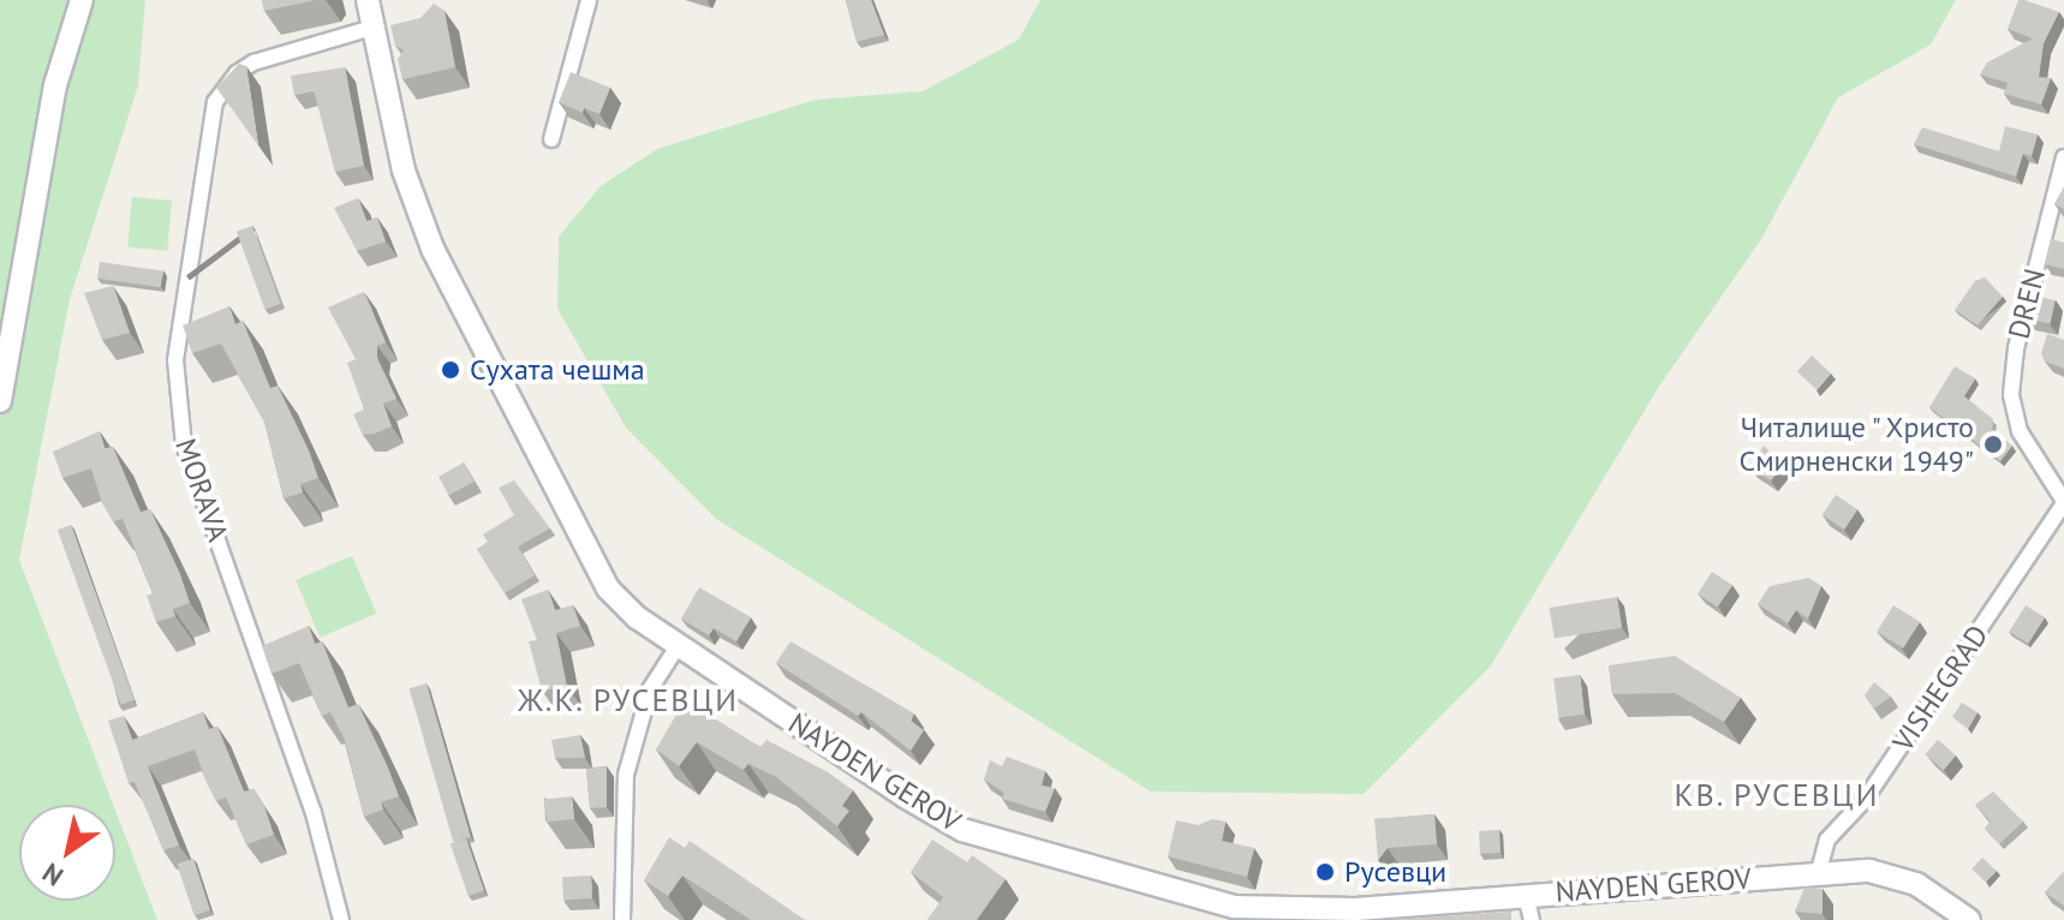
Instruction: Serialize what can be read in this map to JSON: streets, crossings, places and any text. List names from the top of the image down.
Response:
{
  "streets": {
    "street": [
      "DREN",
      "MORAVA",
      "VISHEGRAD",
      "NAYDEN GEROV"
    ]
  },
  "crossings": [
    ["DREN", "VISHEGRAD"],
    ["MORAVA", "NAYDEN GEROV"],
    ["VISHEGRAD", "NAYDEN GEROV"]
  ],
  "districts": ["Ж.К. РУСЕВЦИ", "КВ. РУСЕВЦИ"],
  "places": ["Сухата чешма", "Читалище \" Христо Смирненски 1949\"", "Русевци"],
  "north": "bottom left"
}
